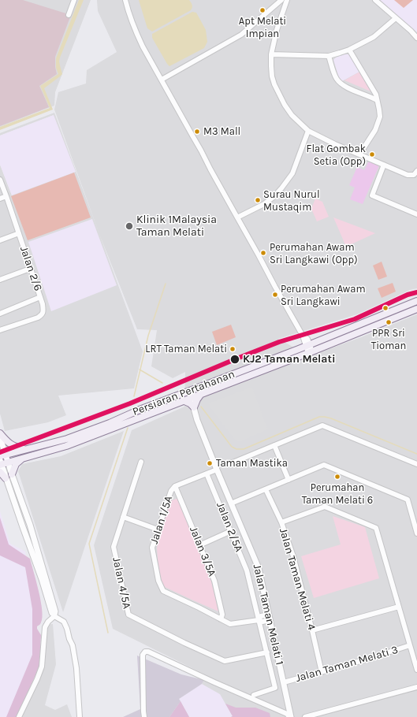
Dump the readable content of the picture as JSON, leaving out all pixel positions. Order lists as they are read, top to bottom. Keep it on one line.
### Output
{"streets":{"main road":["Persiaran Pertahanan"],"street":["Jalan 2/6","Jalan 1/5A","Jalan 2/5A","Jalan 3/5A","Jalan Taman Melati 4","Jalan 4/5A","Jalan Taman Melati 1","Jalan Taman Melati 3"]},"crossings":[["Persiaran Pertahanan","Jalan Taman Melati 1"],["Jalan 1/5A","Jalan 2/5A"],["Jalan 1/5A","Jalan 3/5A"],["Jalan 1/5A","Jalan Taman Melati 1"],["Jalan 2/5A","Jalan 4/5A"],["Jalan Taman Melati 4","Jalan Taman Melati 3"],["Jalan Taman Melati 1","Jalan Taman Melati 3"]],"places":["Apt Melati Impian","M3 Mall","Flat Gombak Setia (Opp)","Surau Nurul Mustaqim","Klinik 1Malaysia Taman Melati","Perumahan Awam Sri Langkawi (Opp)","Perumahan Awam Sri Langkawi","PPR Sri Tioman","LRT Taman Melati","KJ2 Taman Melati","Taman Mastika","Perumahan Taman Melati 6"]}
